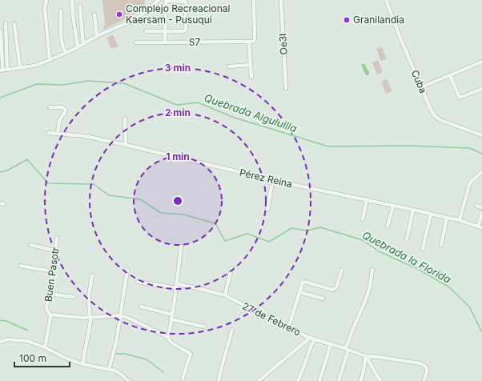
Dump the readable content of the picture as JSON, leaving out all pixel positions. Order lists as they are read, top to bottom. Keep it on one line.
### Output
{"streets":{"street":["S7","Oe3I","Cuba","Pérez Reina","Buen Pasotr","27 de Febrero"]},"water":["Quebrada Alguluilla","Quebrada la Florida"],"places":["Complejo Recreacional Kaersam - Pusuquí","Granilandia"],"scale_bar":"100 m","rings":["3 min","2 min","1 min"]}
